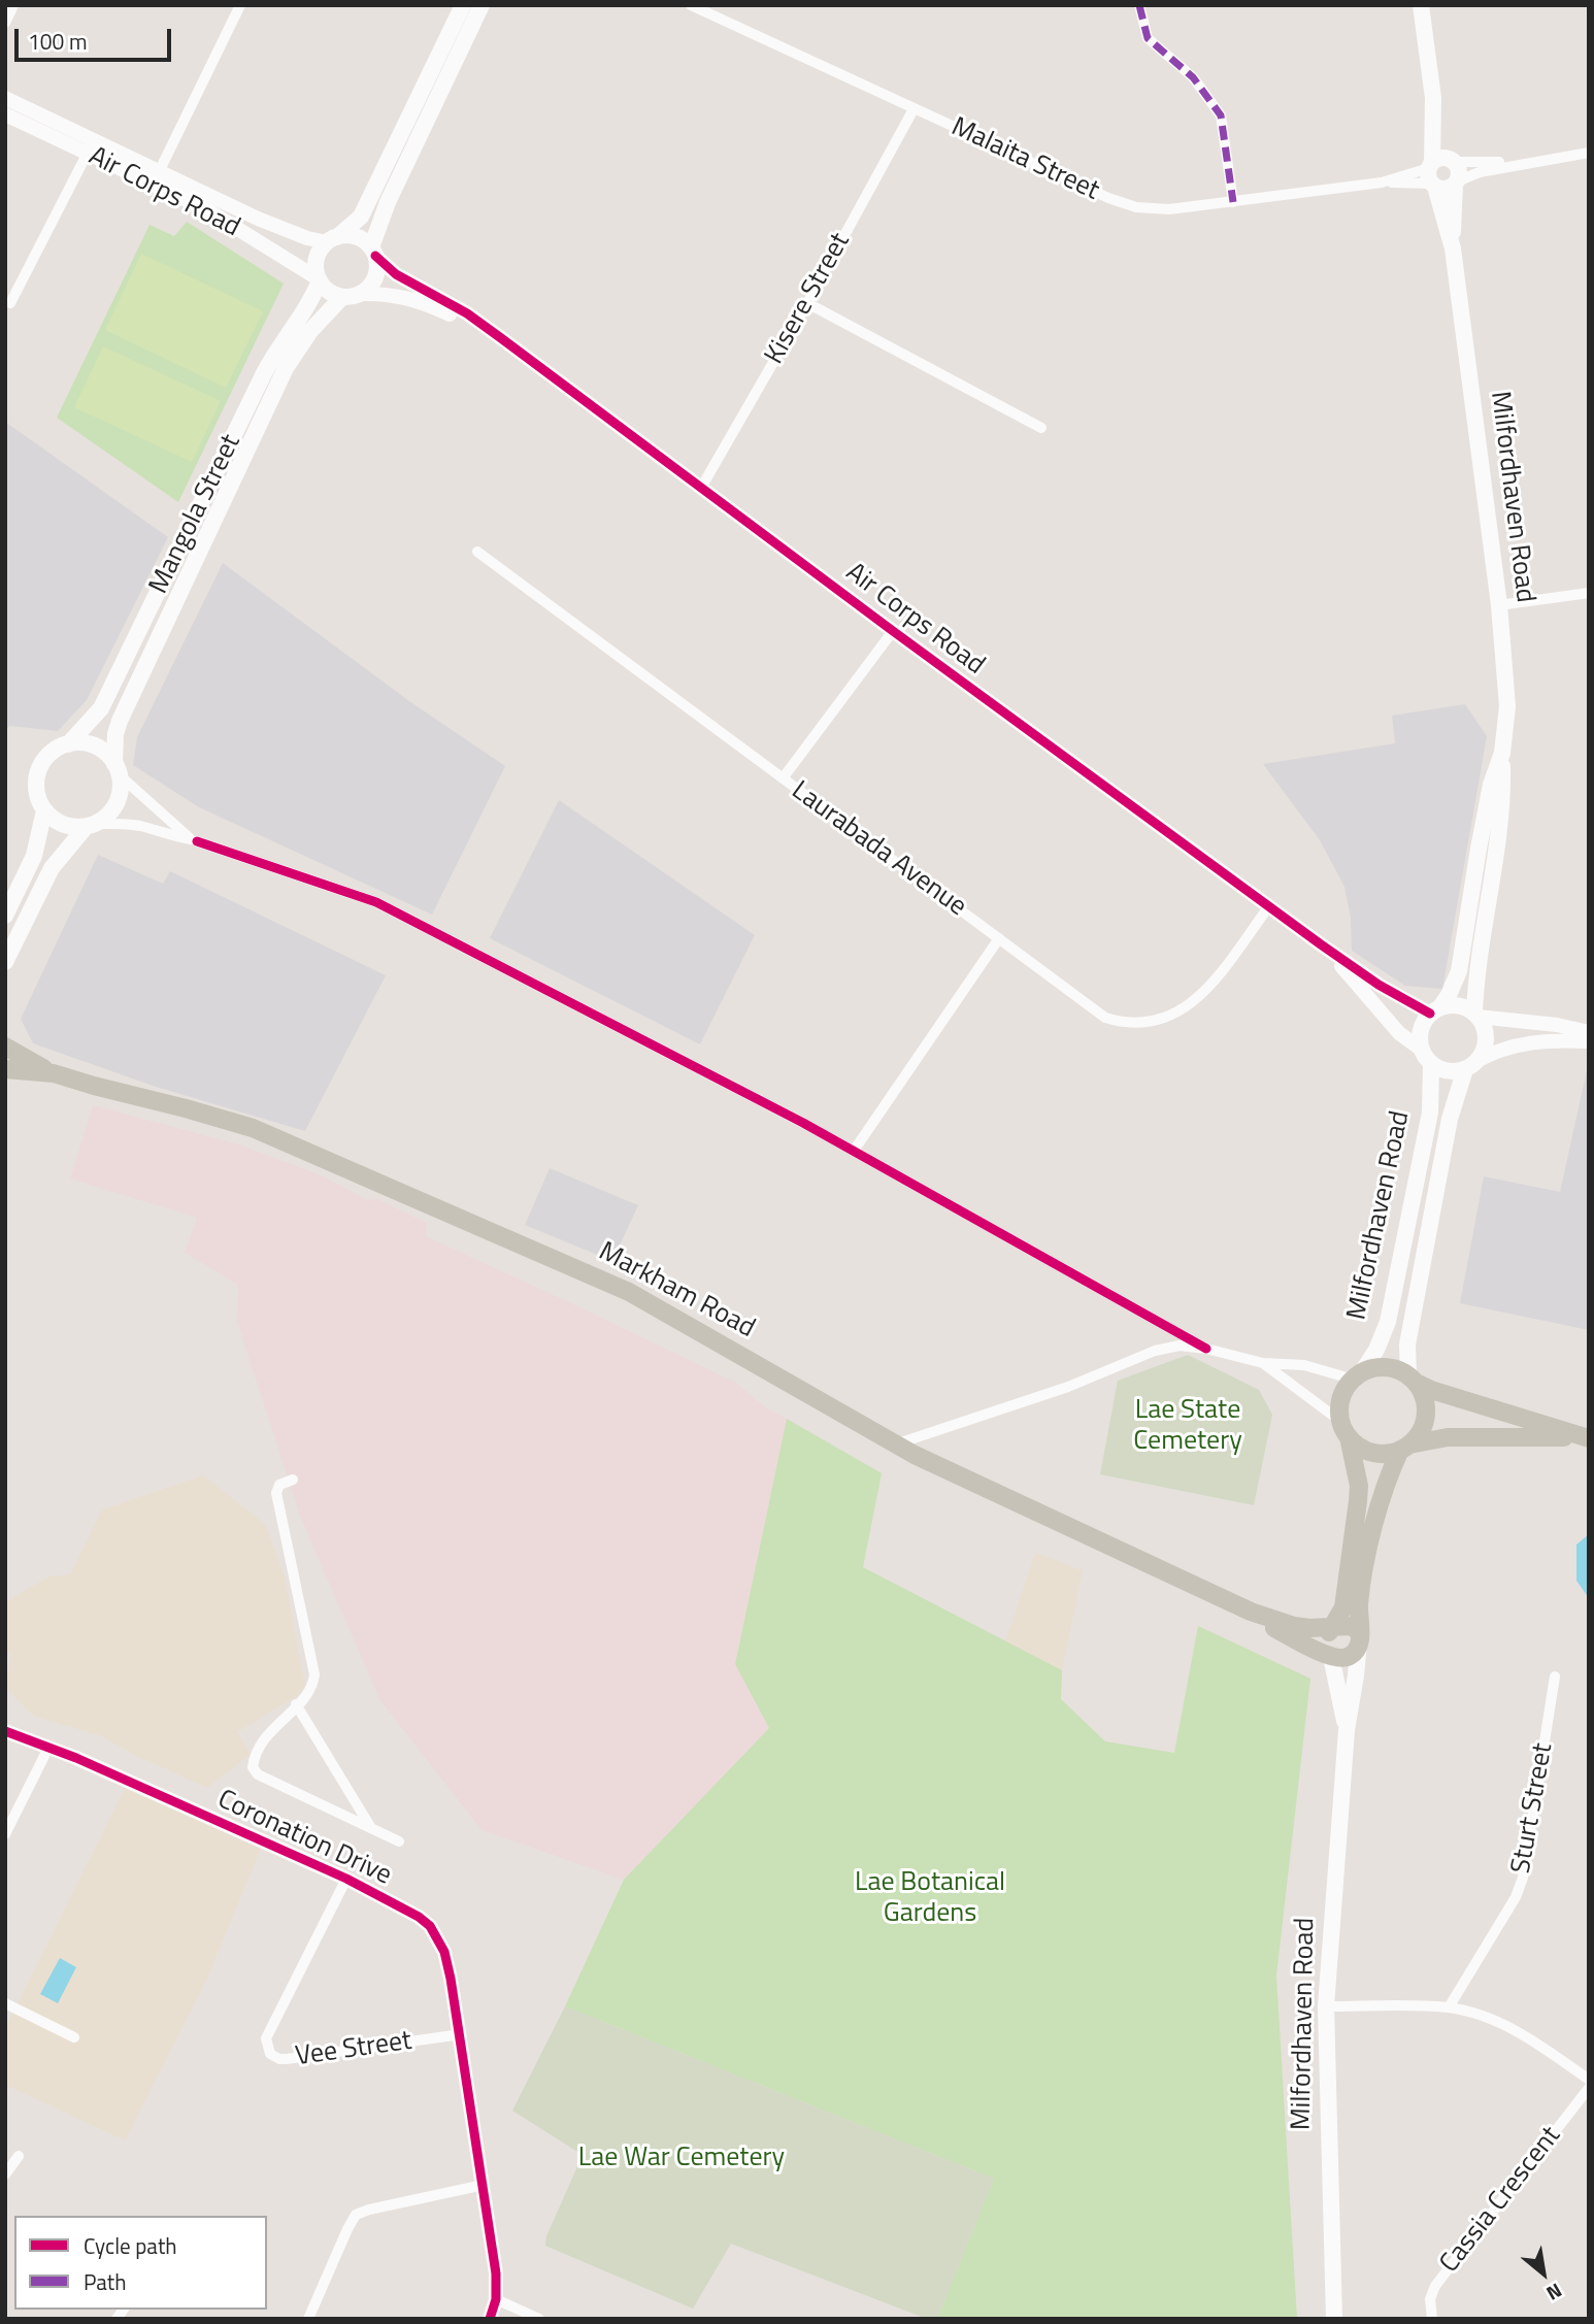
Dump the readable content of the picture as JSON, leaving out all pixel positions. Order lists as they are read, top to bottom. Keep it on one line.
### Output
{"streets":{"main road":["Milfordhaven Road","Mangola Street","Markham Road"],"street":["Malaita Street","Air Corps Road","Kisere Street","Laurabada Avenue","Sturt Street","Coronation Drive","Vee Street","Cassia Crescent"]},"crossings":[["Malaita Street","Kisere Street"],["Malaita Street","Milfordhaven Road"],["Air Corps Road","Kisere Street"],["Air Corps Road","Milfordhaven Road"],["Air Corps Road","Mangola Street"],["Air Corps Road","Laurabada Avenue"],["Milfordhaven Road","Markham Road"],["Coronation Drive","Vee Street"]],"parks":["Lae State Cemetery","Lae Botanical Gardens","Lae War Cemetery"],"legend":["Cycle path","Path"],"scale_bar":"100 m","north":"bottom right"}
